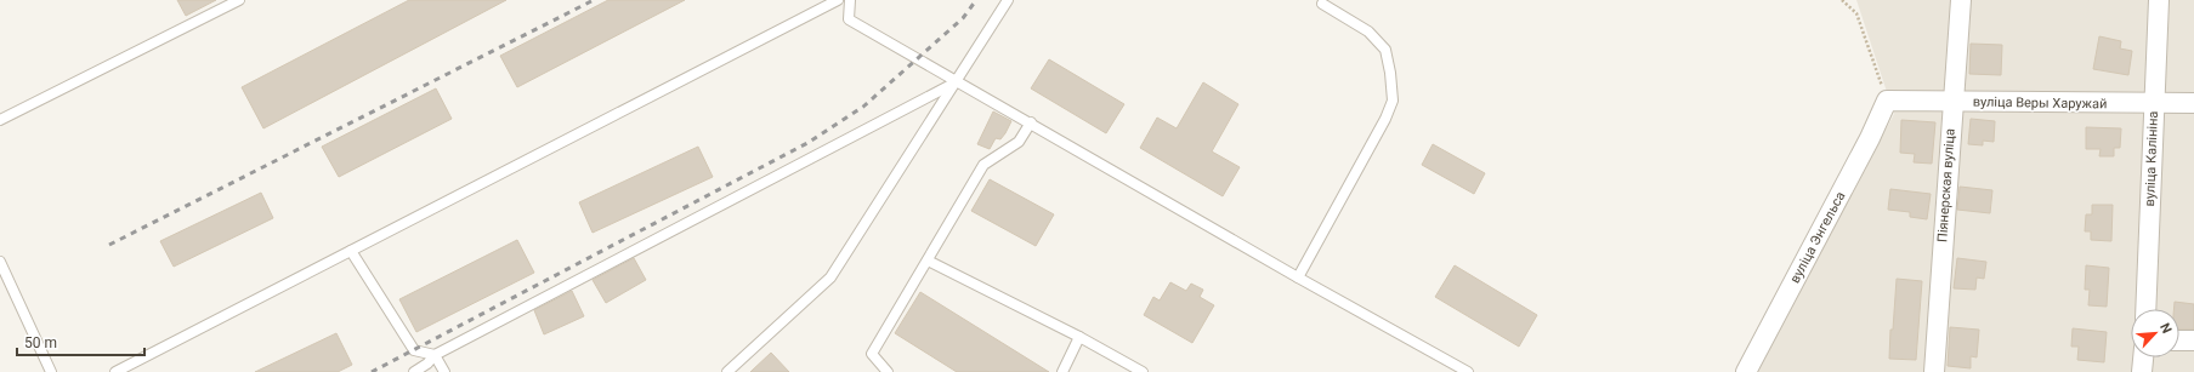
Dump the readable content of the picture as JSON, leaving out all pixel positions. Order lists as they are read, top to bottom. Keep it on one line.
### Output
{"streets":{"street":["вуліца Веры Харужай","вуліца Калініна","Піянерская вуліца","вуліца Энгельса"]},"crossings":[["вуліца Веры Харужай","вуліца Калініна"],["вуліца Веры Харужай","Піянерская вуліца"],["вуліца Веры Харужай","вуліца Энгельса"]],"scale_bar":"50 m","north":"top right"}
